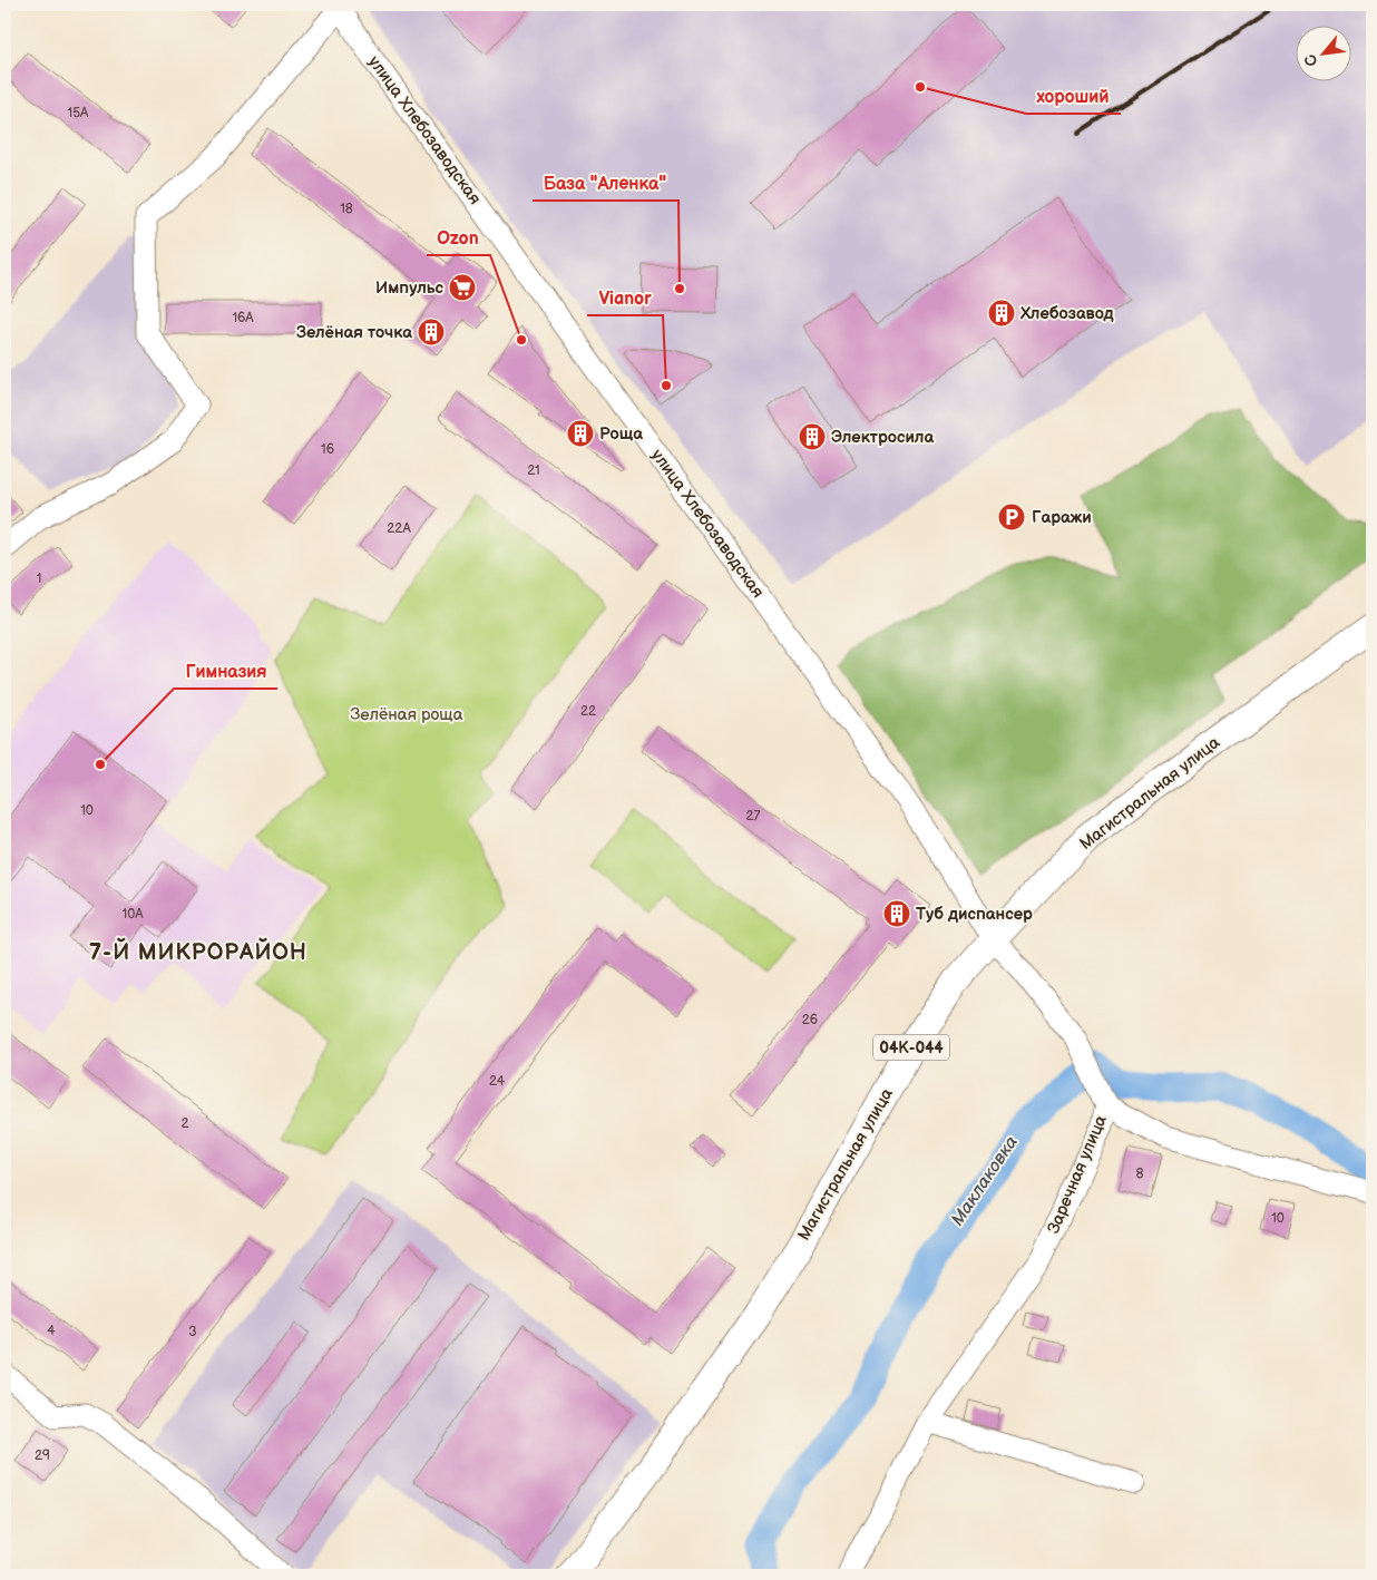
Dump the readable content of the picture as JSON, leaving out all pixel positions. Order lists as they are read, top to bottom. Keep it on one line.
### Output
{"streets":{"main road":["Магистральная улица","04К-044"],"street":["улица Хлебозаводская","Заречная улица"]},"crossings":[["улица Хлебозаводская","Магистральная улица"],["улица Хлебозаводская","Заречная улица"]],"districts":["7-Й МИКРОРАЙОН"],"water":["Маклаковка"],"parks":["Зелёная роща"],"places":{"other":["хороший","База \"Аленка\"","Ozon","Vianor","Гимназия"],"supermarket":["Импульс"],"building":["Хлебозавод","Зелёная точка","Роща","Электросила","Туб диспансер"],"parking":["Гаражи"]},"house_numbers":["15А","18","16А","16","21","22А","1","22","10","27","10А","26","24","2","8","10","4","3","29"],"north":"bottom left"}
